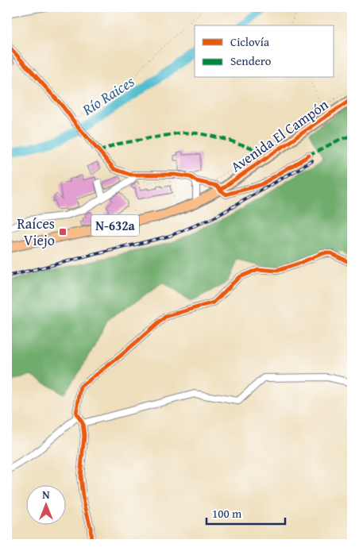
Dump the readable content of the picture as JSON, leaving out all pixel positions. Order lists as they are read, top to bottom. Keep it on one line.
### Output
{"streets":{"main road":["Avenida El Campón","N-632a"]},"water":["Río Raices"],"places":{"transit":["Raíces Viejo"]},"legend":["Ciclovía","Sendero"],"scale_bar":"100 m","north":"top"}
